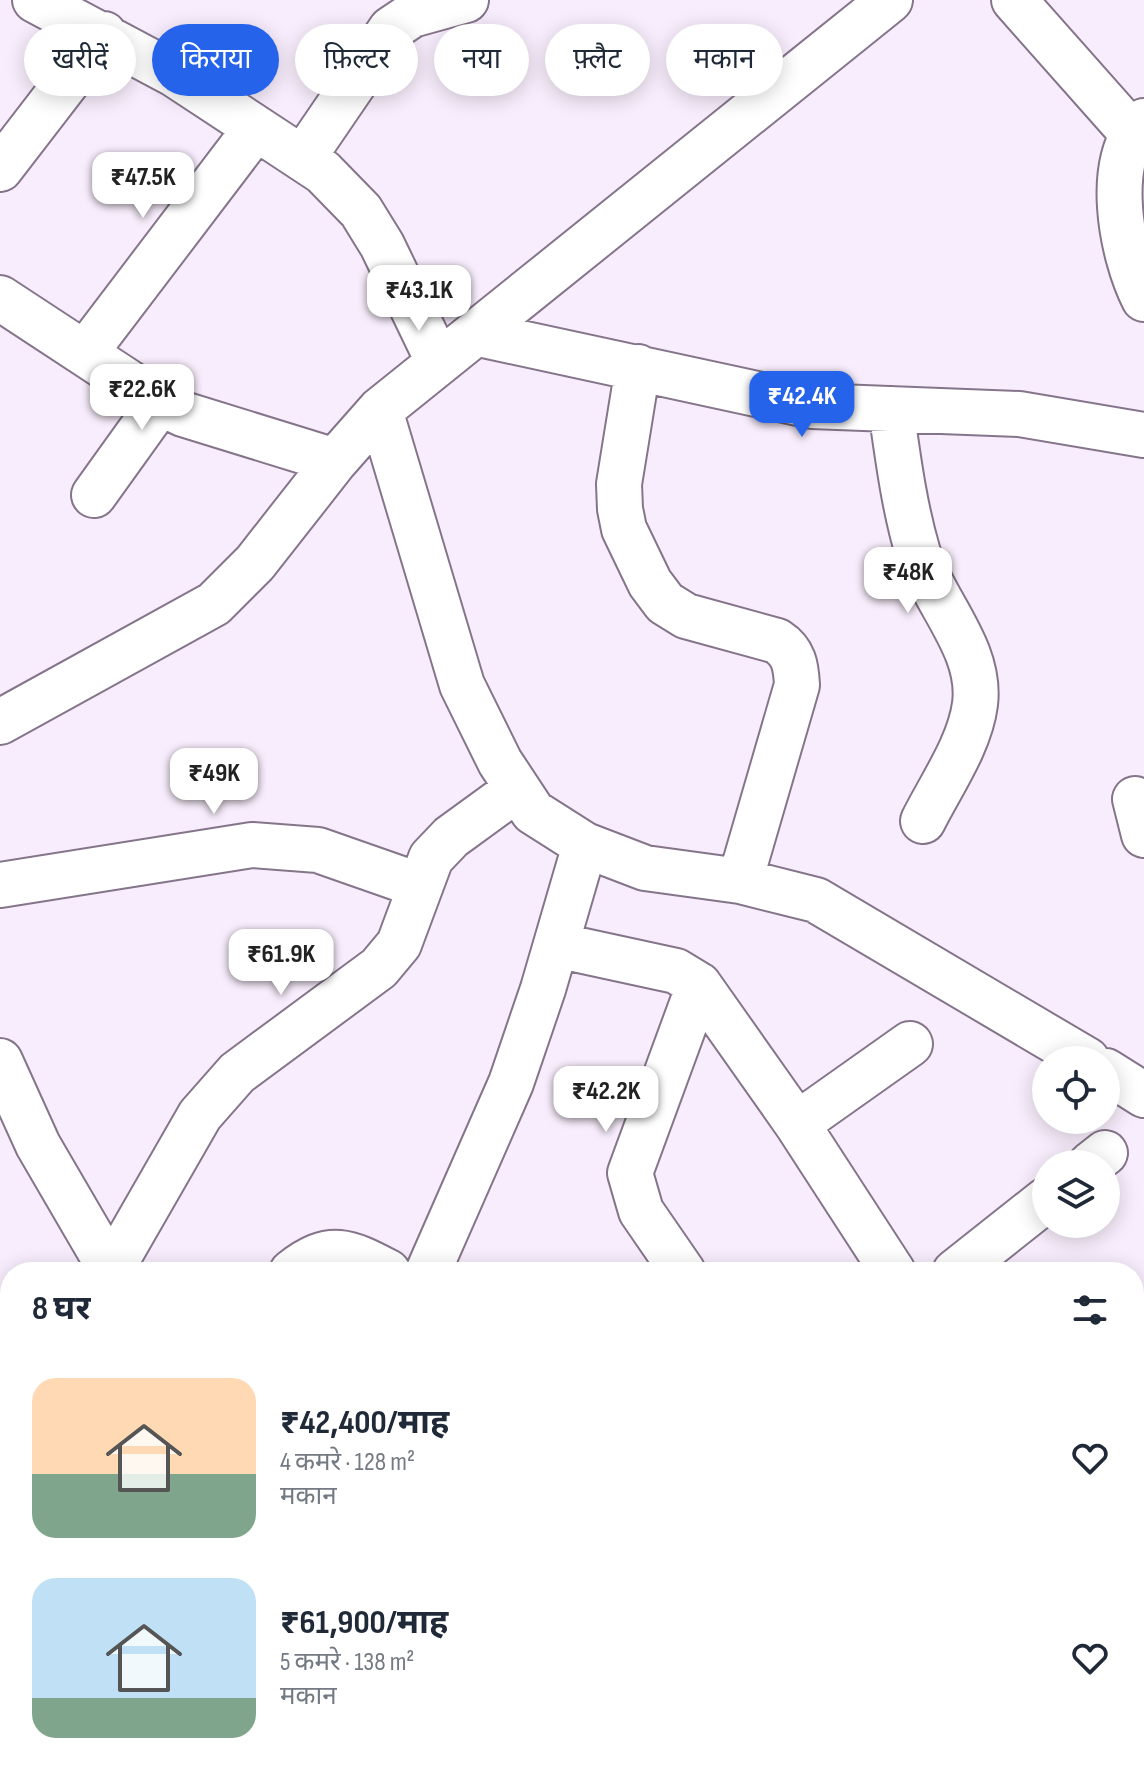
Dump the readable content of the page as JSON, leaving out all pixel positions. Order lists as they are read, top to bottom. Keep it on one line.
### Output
{"page":{"chip":["खरीदें","किराया","फ़िल्टर","नया","फ़्लैट","मकान"],"price":["₹47.5K","₹43.1K","₹22.6K","₹42.4K","₹48K","₹49K","₹61.9K","₹42.2K"],"heading":"8 घर","list":[{"name":"₹42,400/माह","note":"4 कमरे · 128 m² · मकान"},{"name":"₹61,900/माह","note":"5 कमरे · 138 m² · मकान"}]}}
